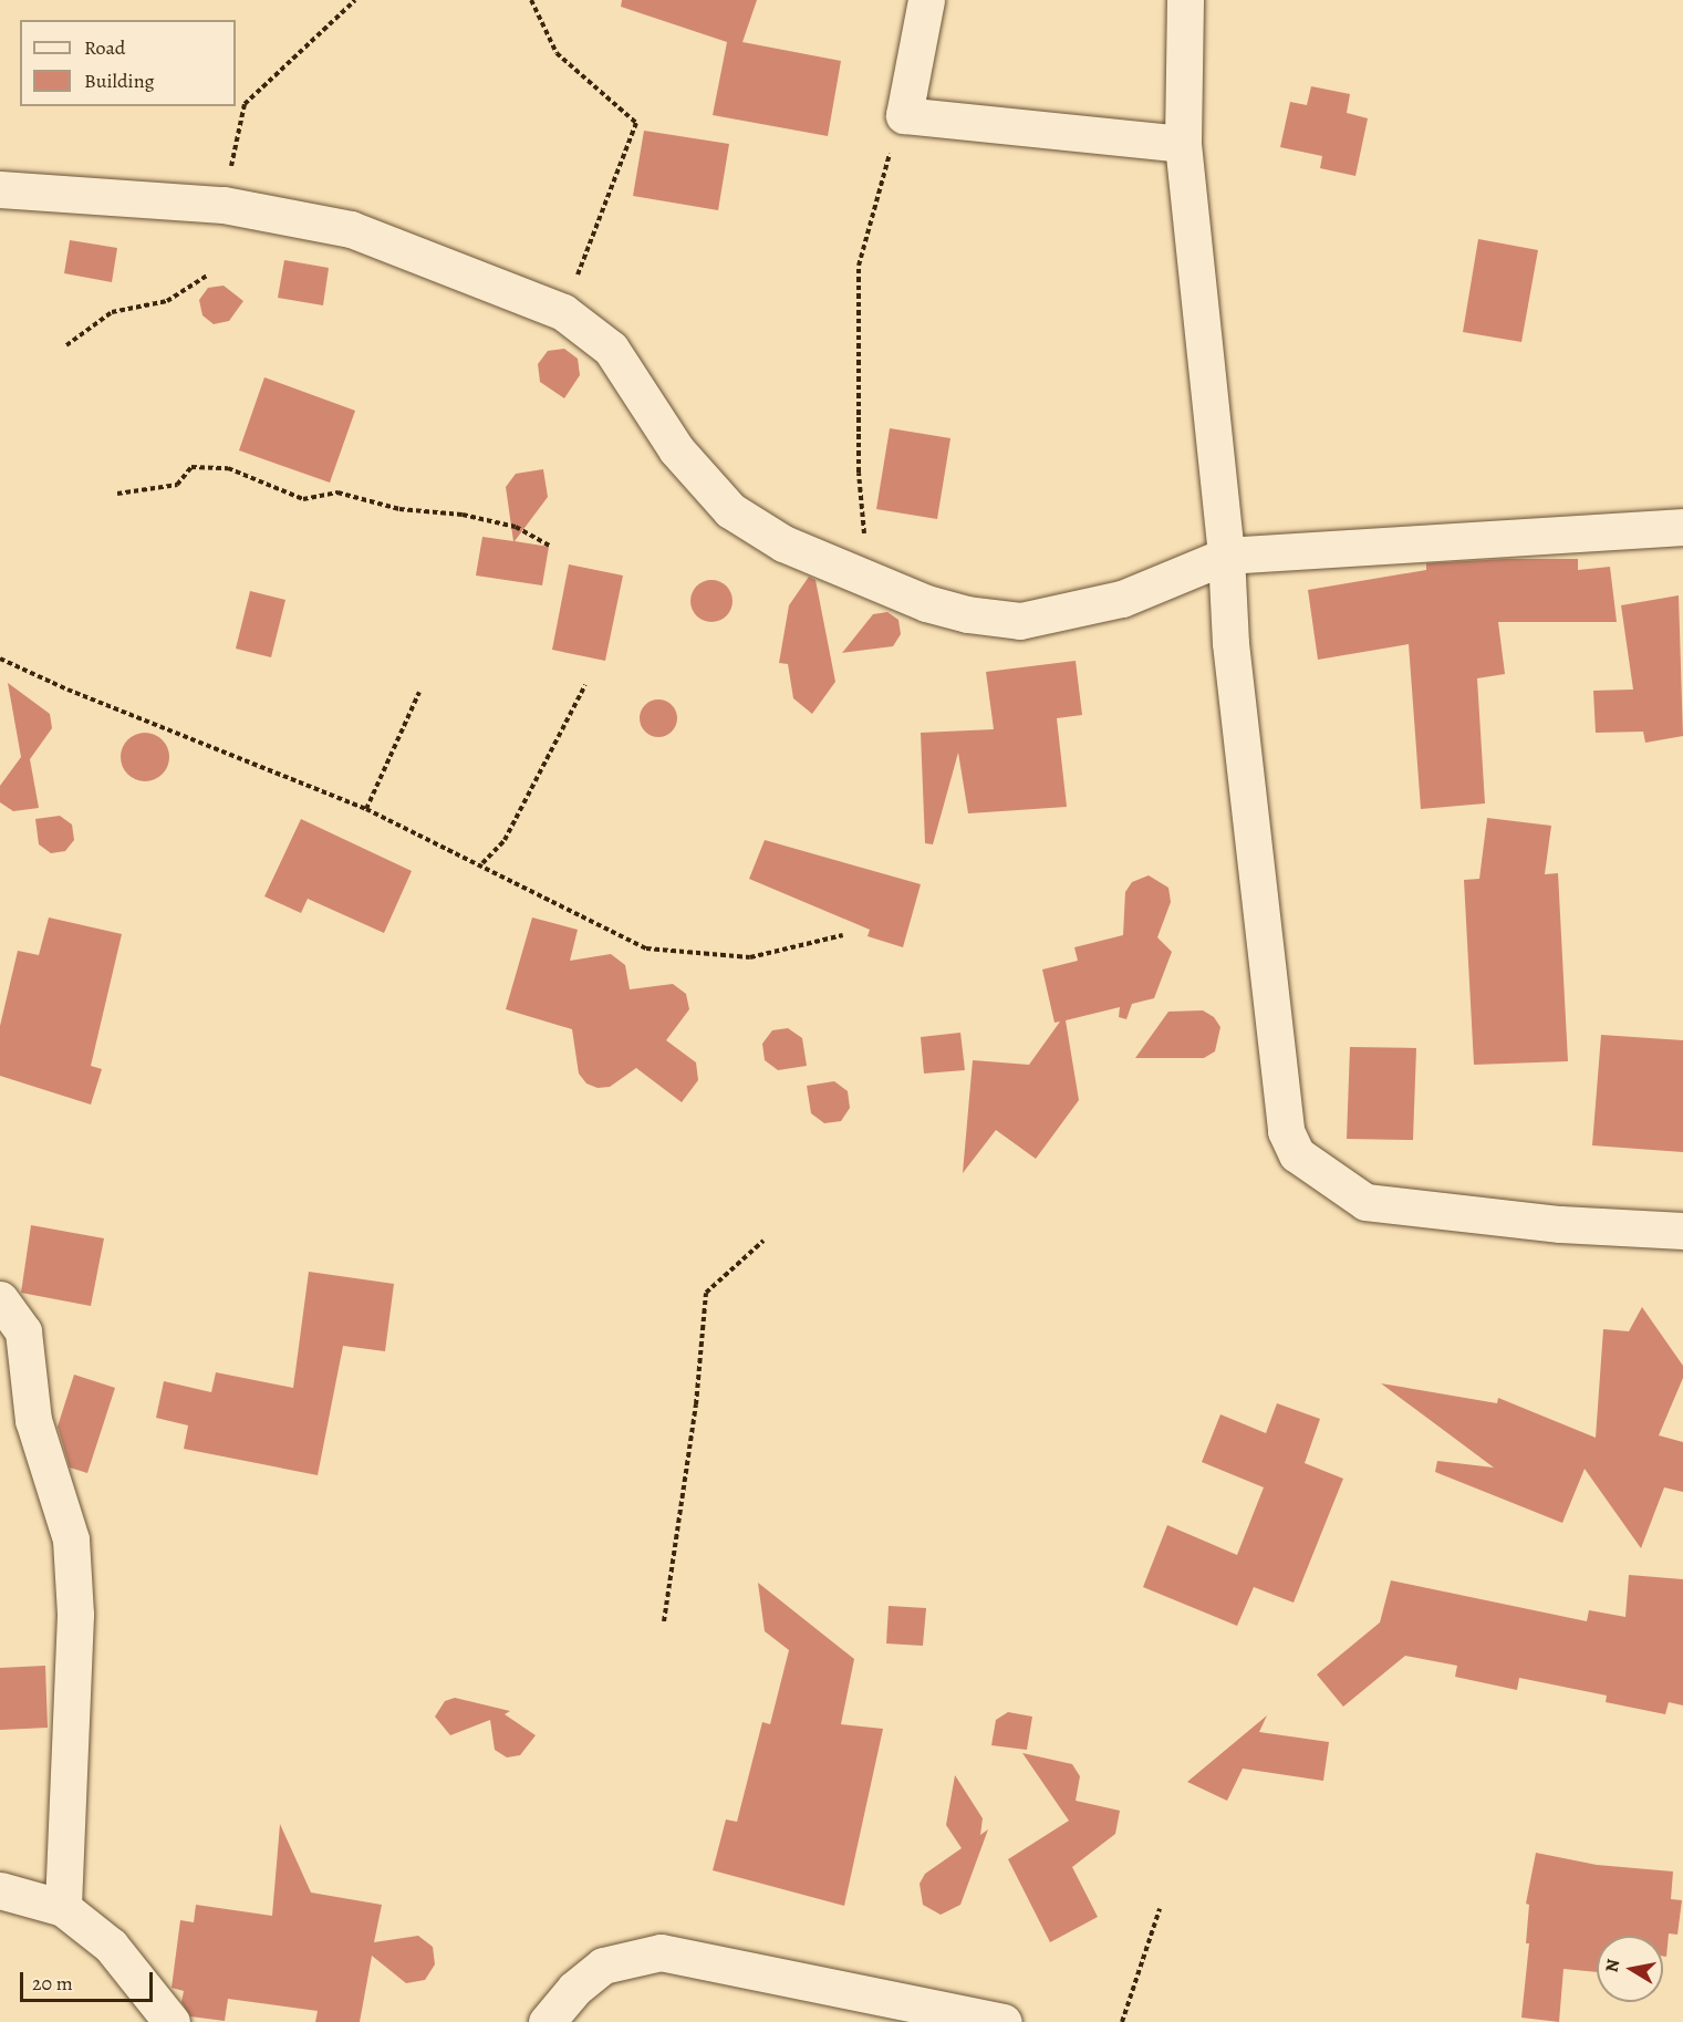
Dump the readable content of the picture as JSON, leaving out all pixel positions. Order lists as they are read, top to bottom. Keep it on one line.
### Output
{"legend":["Road","Building"],"scale_bar":"20 m","north":"left"}
